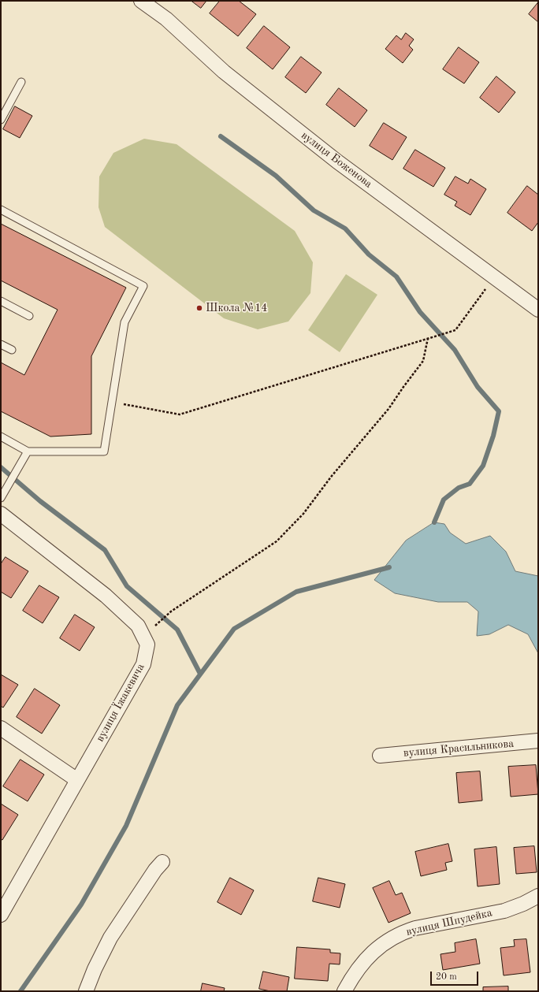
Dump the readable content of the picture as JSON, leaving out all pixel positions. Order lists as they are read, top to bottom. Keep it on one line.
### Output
{"streets":{"street":["вулиця Боженова","вулиця Їжакевича","вулиця Красильникова","вулиця Шпудейка"]},"places":["Школа №14"],"scale_bar":"20 m"}
